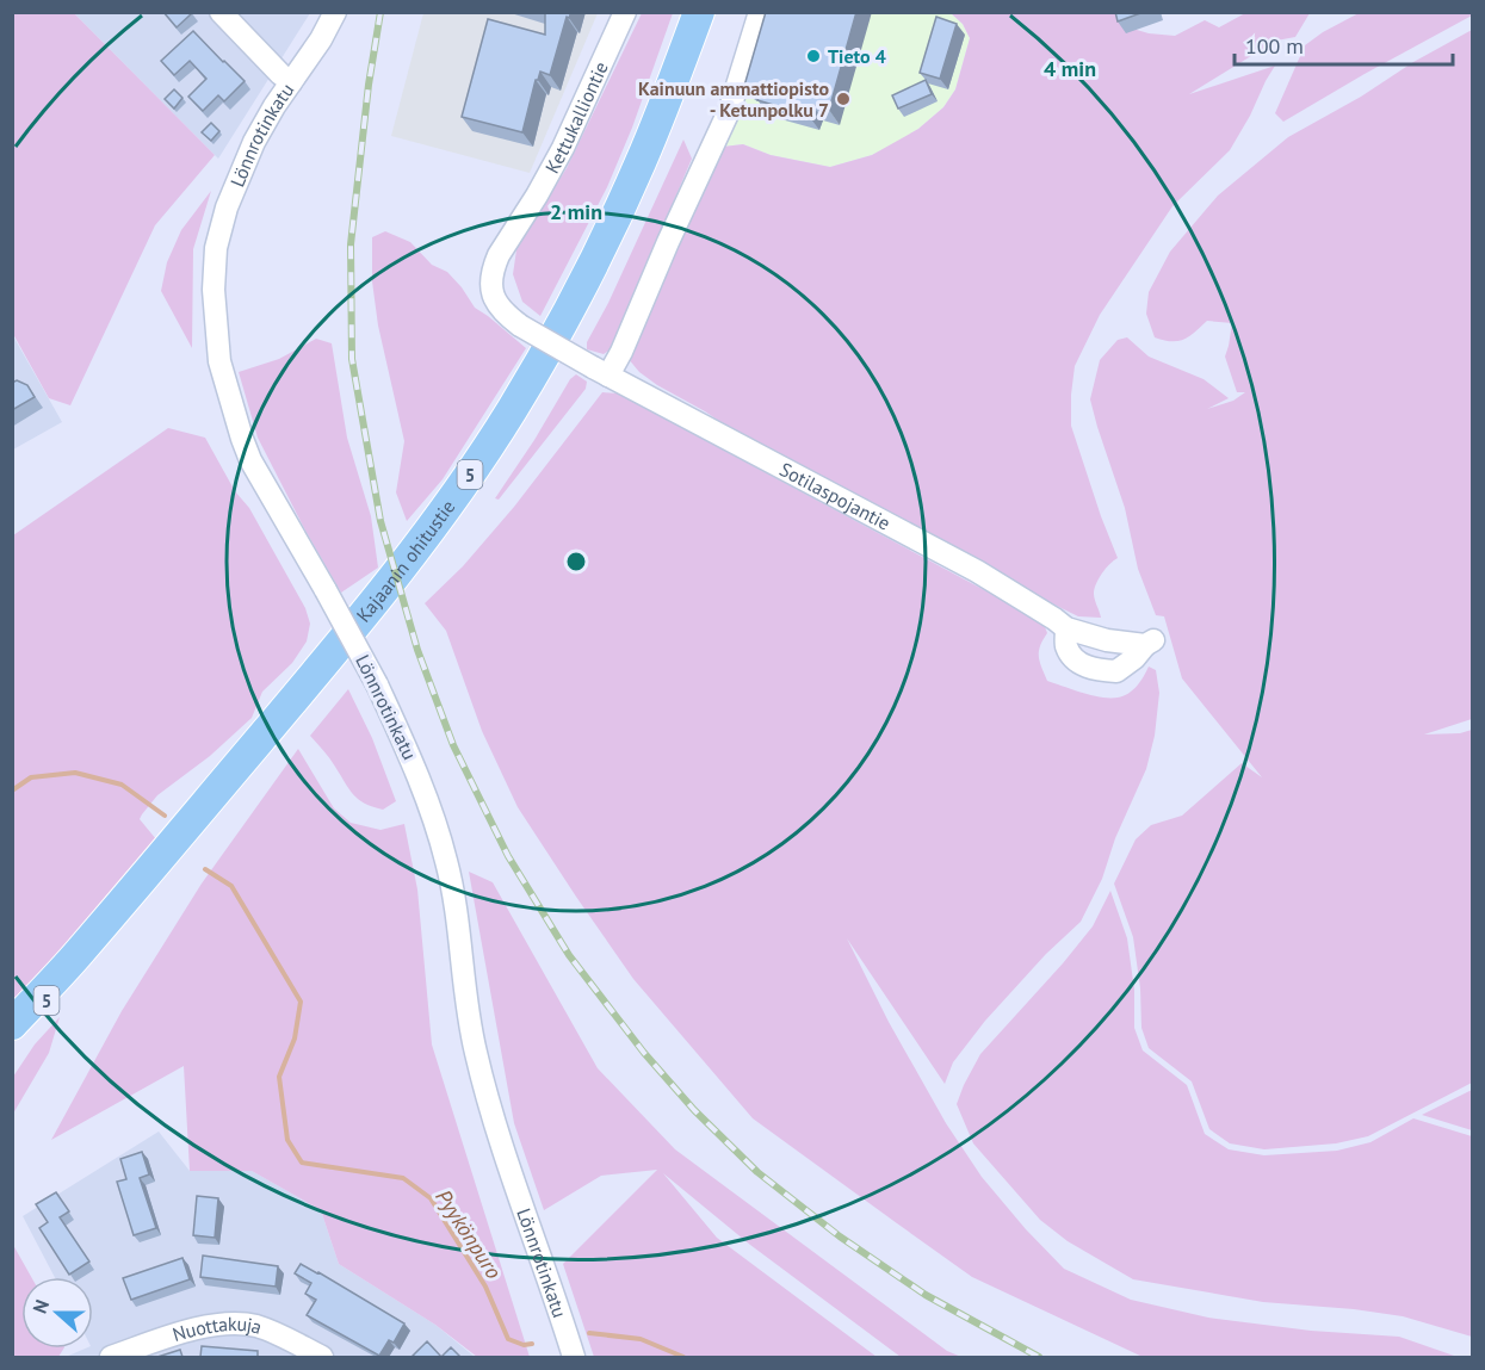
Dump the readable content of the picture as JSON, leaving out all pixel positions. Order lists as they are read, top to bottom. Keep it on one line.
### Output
{"streets":{"highway":["5","Kajaanin ohitustie"],"street":["Kettukalliontie","Lönnrotinkatu","Sotilaspojantie","Nuottakuja"]},"crossings":[["Kettukalliontie","Sotilaspojantie"],["5","Kajaanin ohitustie"]],"water":["Pyykönpuro"],"places":["Tieto 4","Kainuun ammattiopisto - Ketunpolku 7"],"scale_bar":"100 m","north":"left","rings":["4 min","2 min"]}
